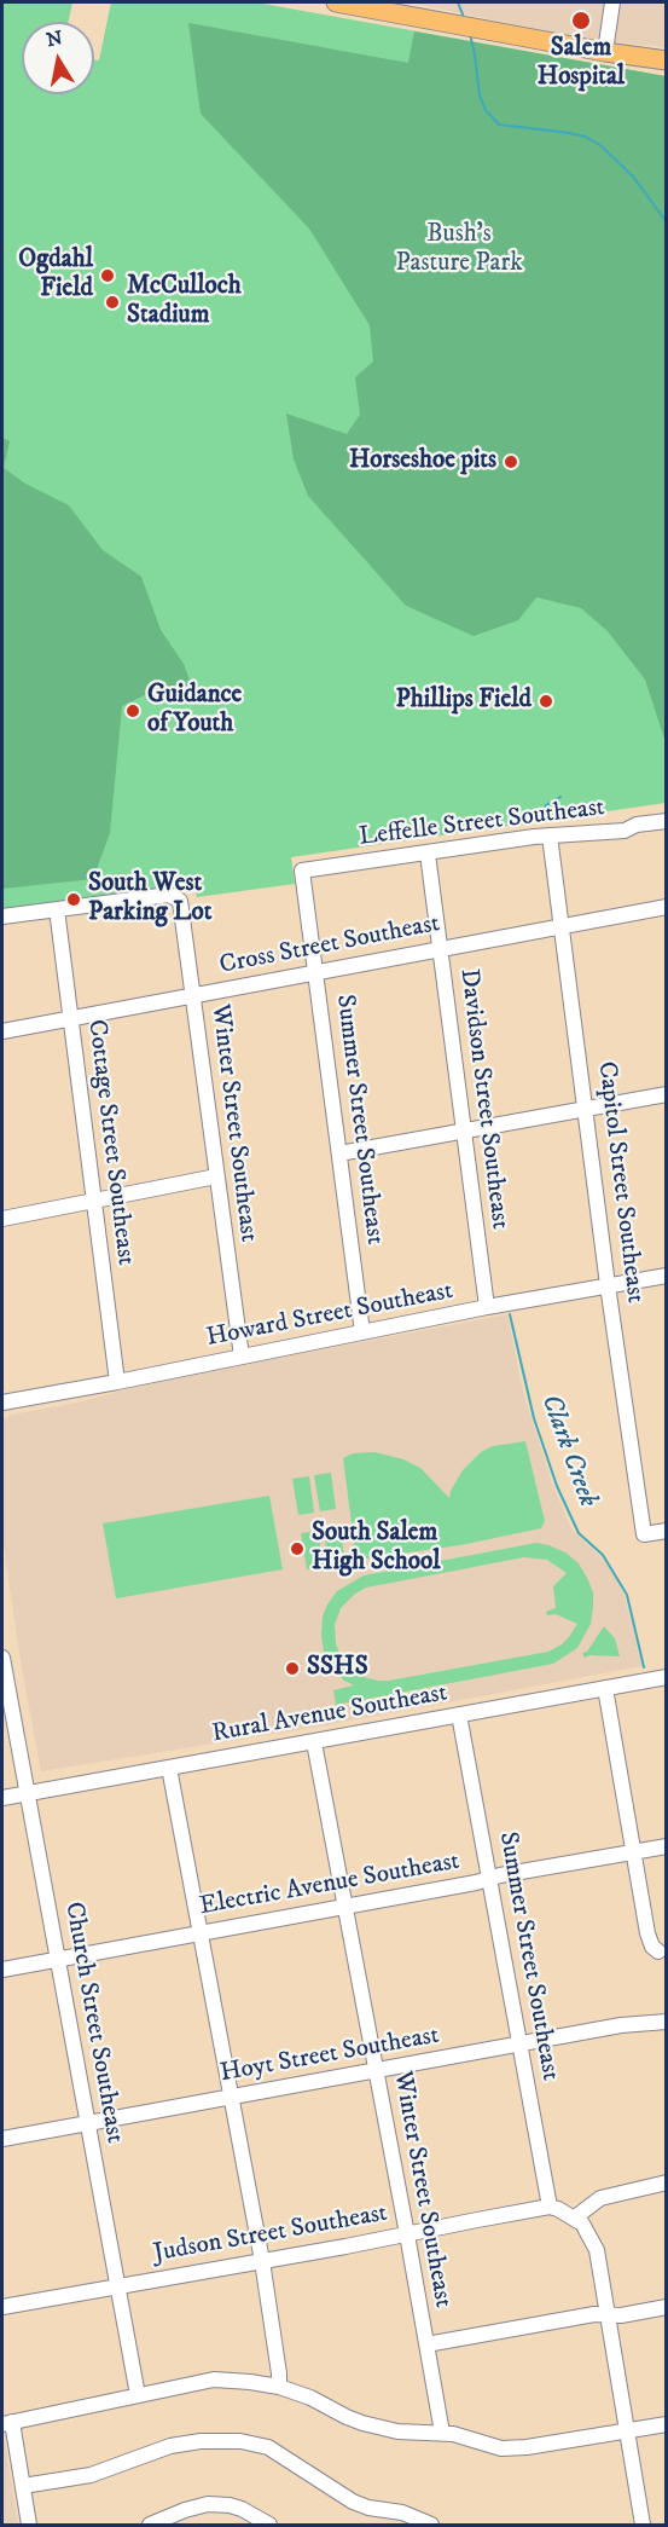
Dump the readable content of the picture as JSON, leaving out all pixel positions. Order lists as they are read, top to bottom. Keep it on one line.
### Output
{"streets":{"street":["Leffelle Street Southeast","Cross Street Southeast","Davidson Street Southeast","Summer Street Southeast","Winter Street Southeast","Cottage Street Southeast","Capitol Street Southeast","Howard Street Southeast","Rural Avenue Southeast","Electric Avenue Southeast","Church Street Southeast","Hoyt Street Southeast","Judson Street Southeast"]},"crossings":[["Leffelle Street Southeast","Davidson Street Southeast"],["Leffelle Street Southeast","Summer Street Southeast"],["Leffelle Street Southeast","Capitol Street Southeast"],["Cross Street Southeast","Davidson Street Southeast"],["Cross Street Southeast","Summer Street Southeast"],["Cross Street Southeast","Winter Street Southeast"],["Cross Street Southeast","Cottage Street Southeast"],["Cross Street Southeast","Capitol Street Southeast"],["Davidson Street Southeast","Howard Street Southeast"],["Summer Street Southeast","Howard Street Southeast"],["Summer Street Southeast","Rural Avenue Southeast"],["Summer Street Southeast","Electric Avenue Southeast"],["Summer Street Southeast","Hoyt Street Southeast"],["Summer Street Southeast","Judson Street Southeast"],["Winter Street Southeast","Cottage Street Southeast"],["Winter Street Southeast","Howard Street Southeast"],["Winter Street Southeast","Rural Avenue Southeast"],["Winter Street Southeast","Electric Avenue Southeast"],["Winter Street Southeast","Hoyt Street Southeast"],["Winter Street Southeast","Judson Street Southeast"],["Cottage Street Southeast","Howard Street Southeast"],["Capitol Street Southeast","Howard Street Southeast"],["Rural Avenue Southeast","Church Street Southeast"],["Electric Avenue Southeast","Church Street Southeast"],["Church Street Southeast","Hoyt Street Southeast"],["Church Street Southeast","Judson Street Southeast"]],"water":["Clark Creek"],"parks":["Bush's Pasture Park"],"places":["Salem Hospital","Ogdahl Field","McCulloch Stadium","Horseshoe pits","Phillips Field","Guidance of Youth","South West Parking Lot","South Salem High School","SSHS"],"north":"top"}
